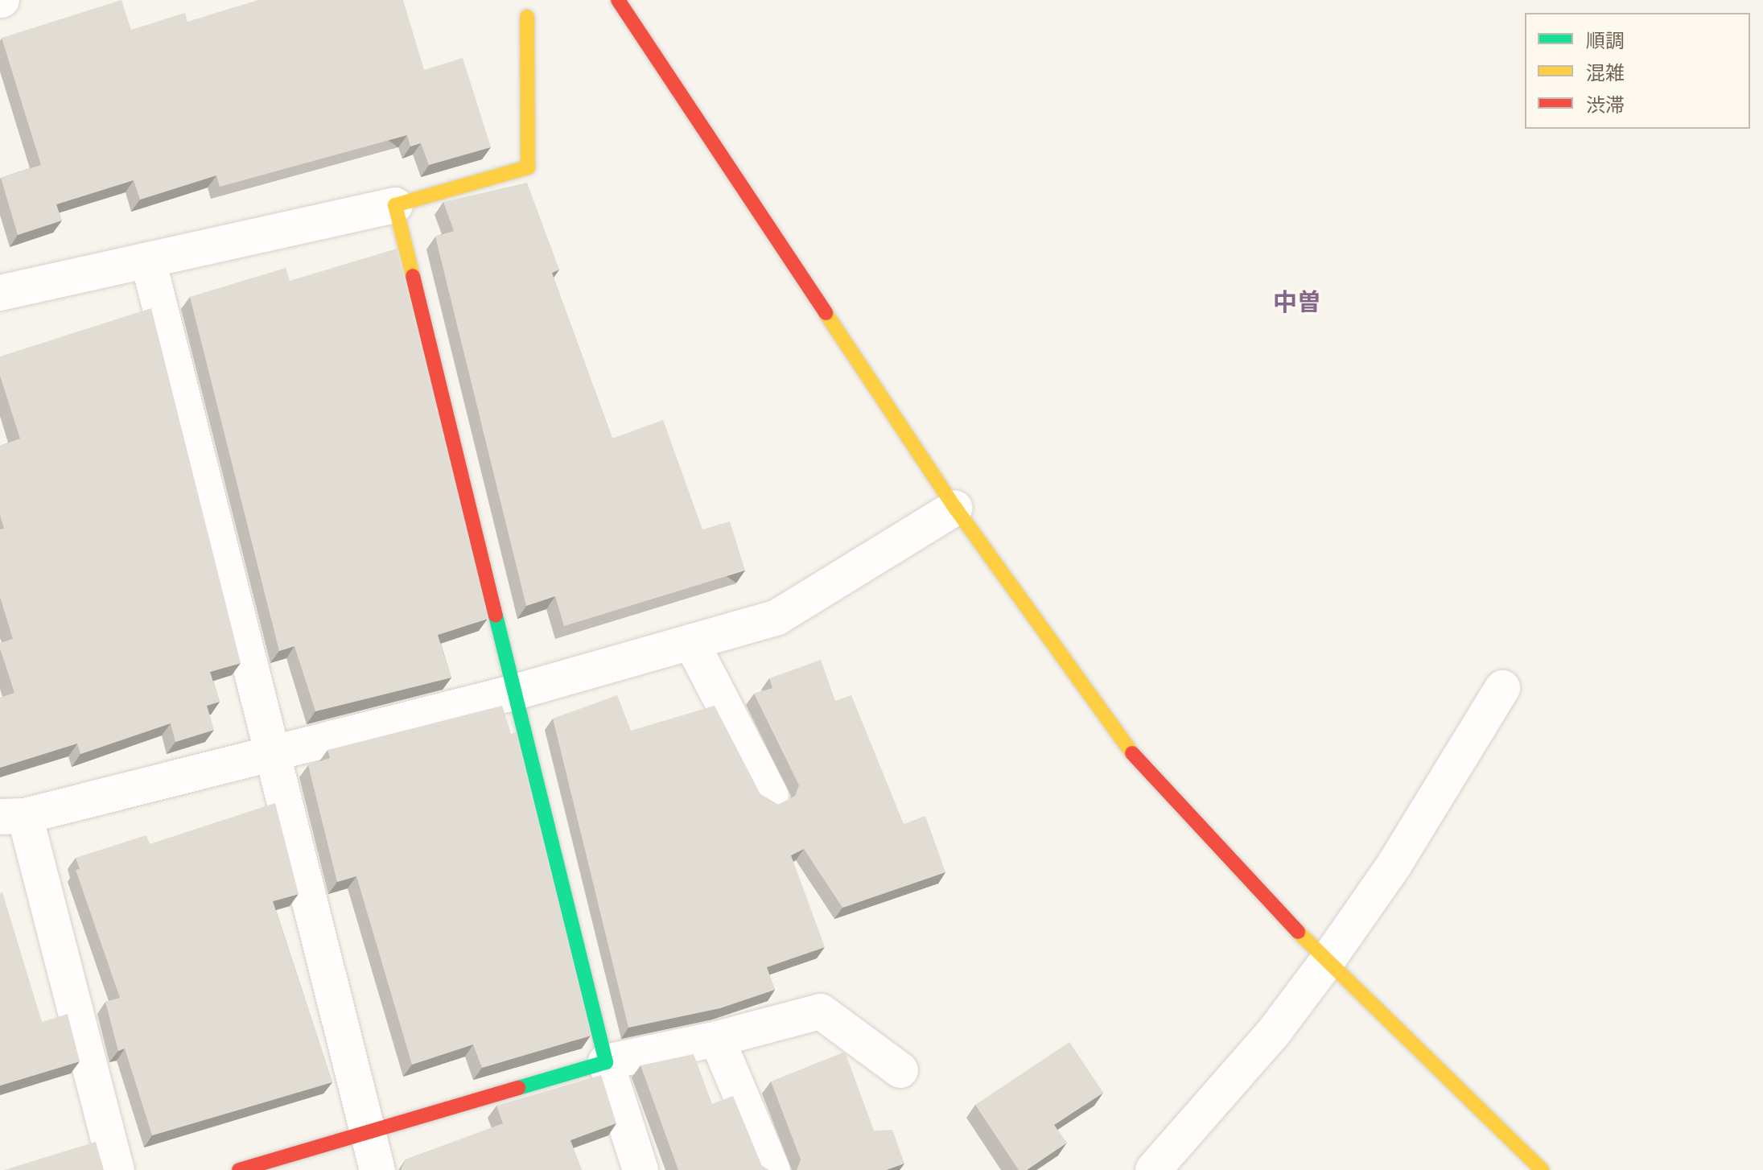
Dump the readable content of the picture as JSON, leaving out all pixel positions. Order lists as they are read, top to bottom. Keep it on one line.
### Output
{"districts":["中曽"],"legend":["順調","混雑","渋滞"]}
